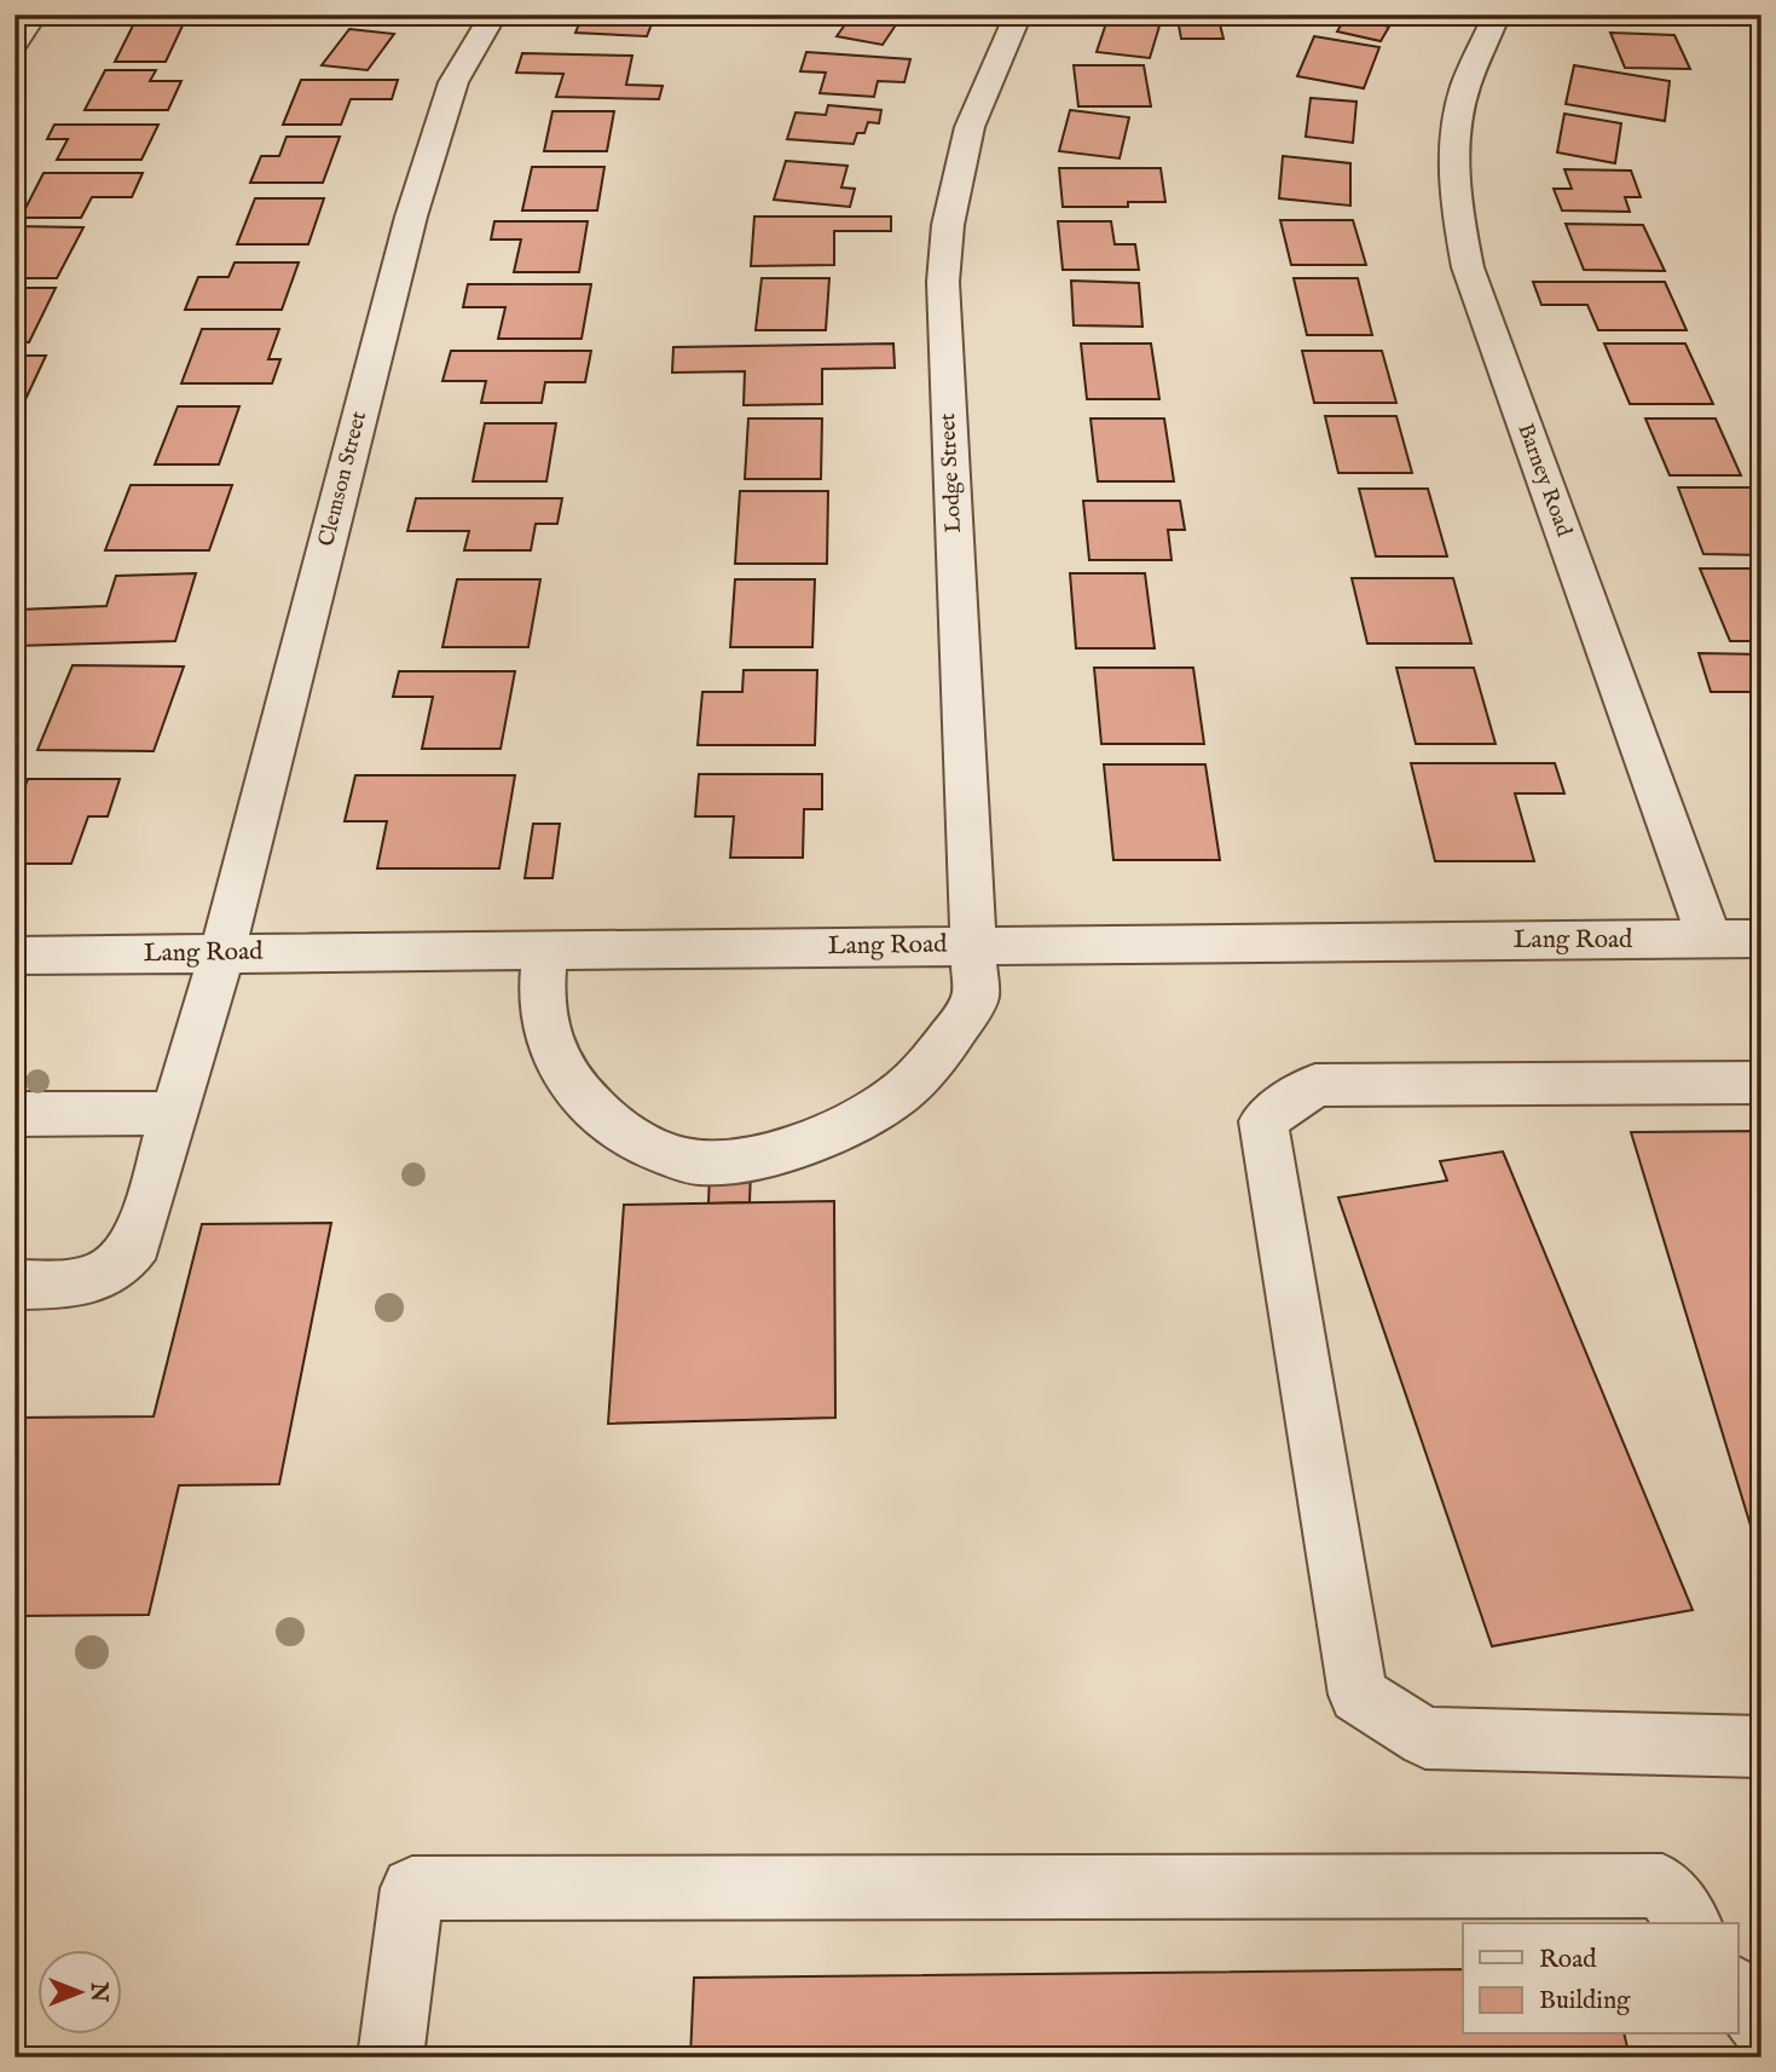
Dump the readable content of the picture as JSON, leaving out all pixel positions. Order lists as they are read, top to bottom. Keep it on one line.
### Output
{"streets":{"street":["Lodge Street","Clemson Street","Barney Road","Lang Road"]},"crossings":[["Lodge Street","Lang Road"],["Clemson Street","Lang Road"],["Barney Road","Lang Road"]],"legend":["Road","Building"],"north":"right"}
